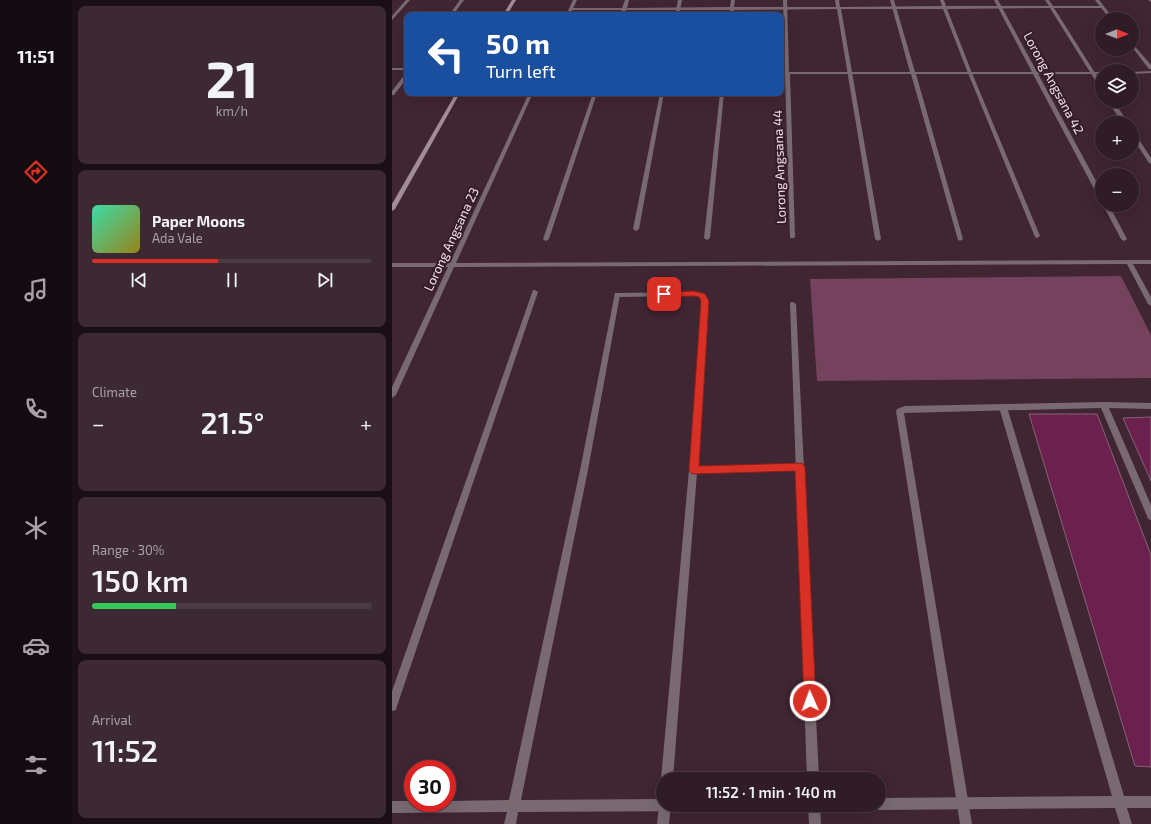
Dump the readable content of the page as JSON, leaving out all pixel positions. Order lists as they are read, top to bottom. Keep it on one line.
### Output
{"streets":{"street":["Lorong Angsana 42","Lorong Angsana 44","Lorong Angsana 23"]},"north":"right","page":{"tabs":"11:51","tile":[["21","km/h"],"Climate",["Range · 30%","150 km"],["Arrival","11:52"]],"map_buttons":["+","−"],"turn":["50 m","Turn left"],"song":["Paper Moons","Ada Vale"],"heat":["−","21.5°","+"],"limit":"30","trip":"11:52 · 1 min · 140 m"}}
